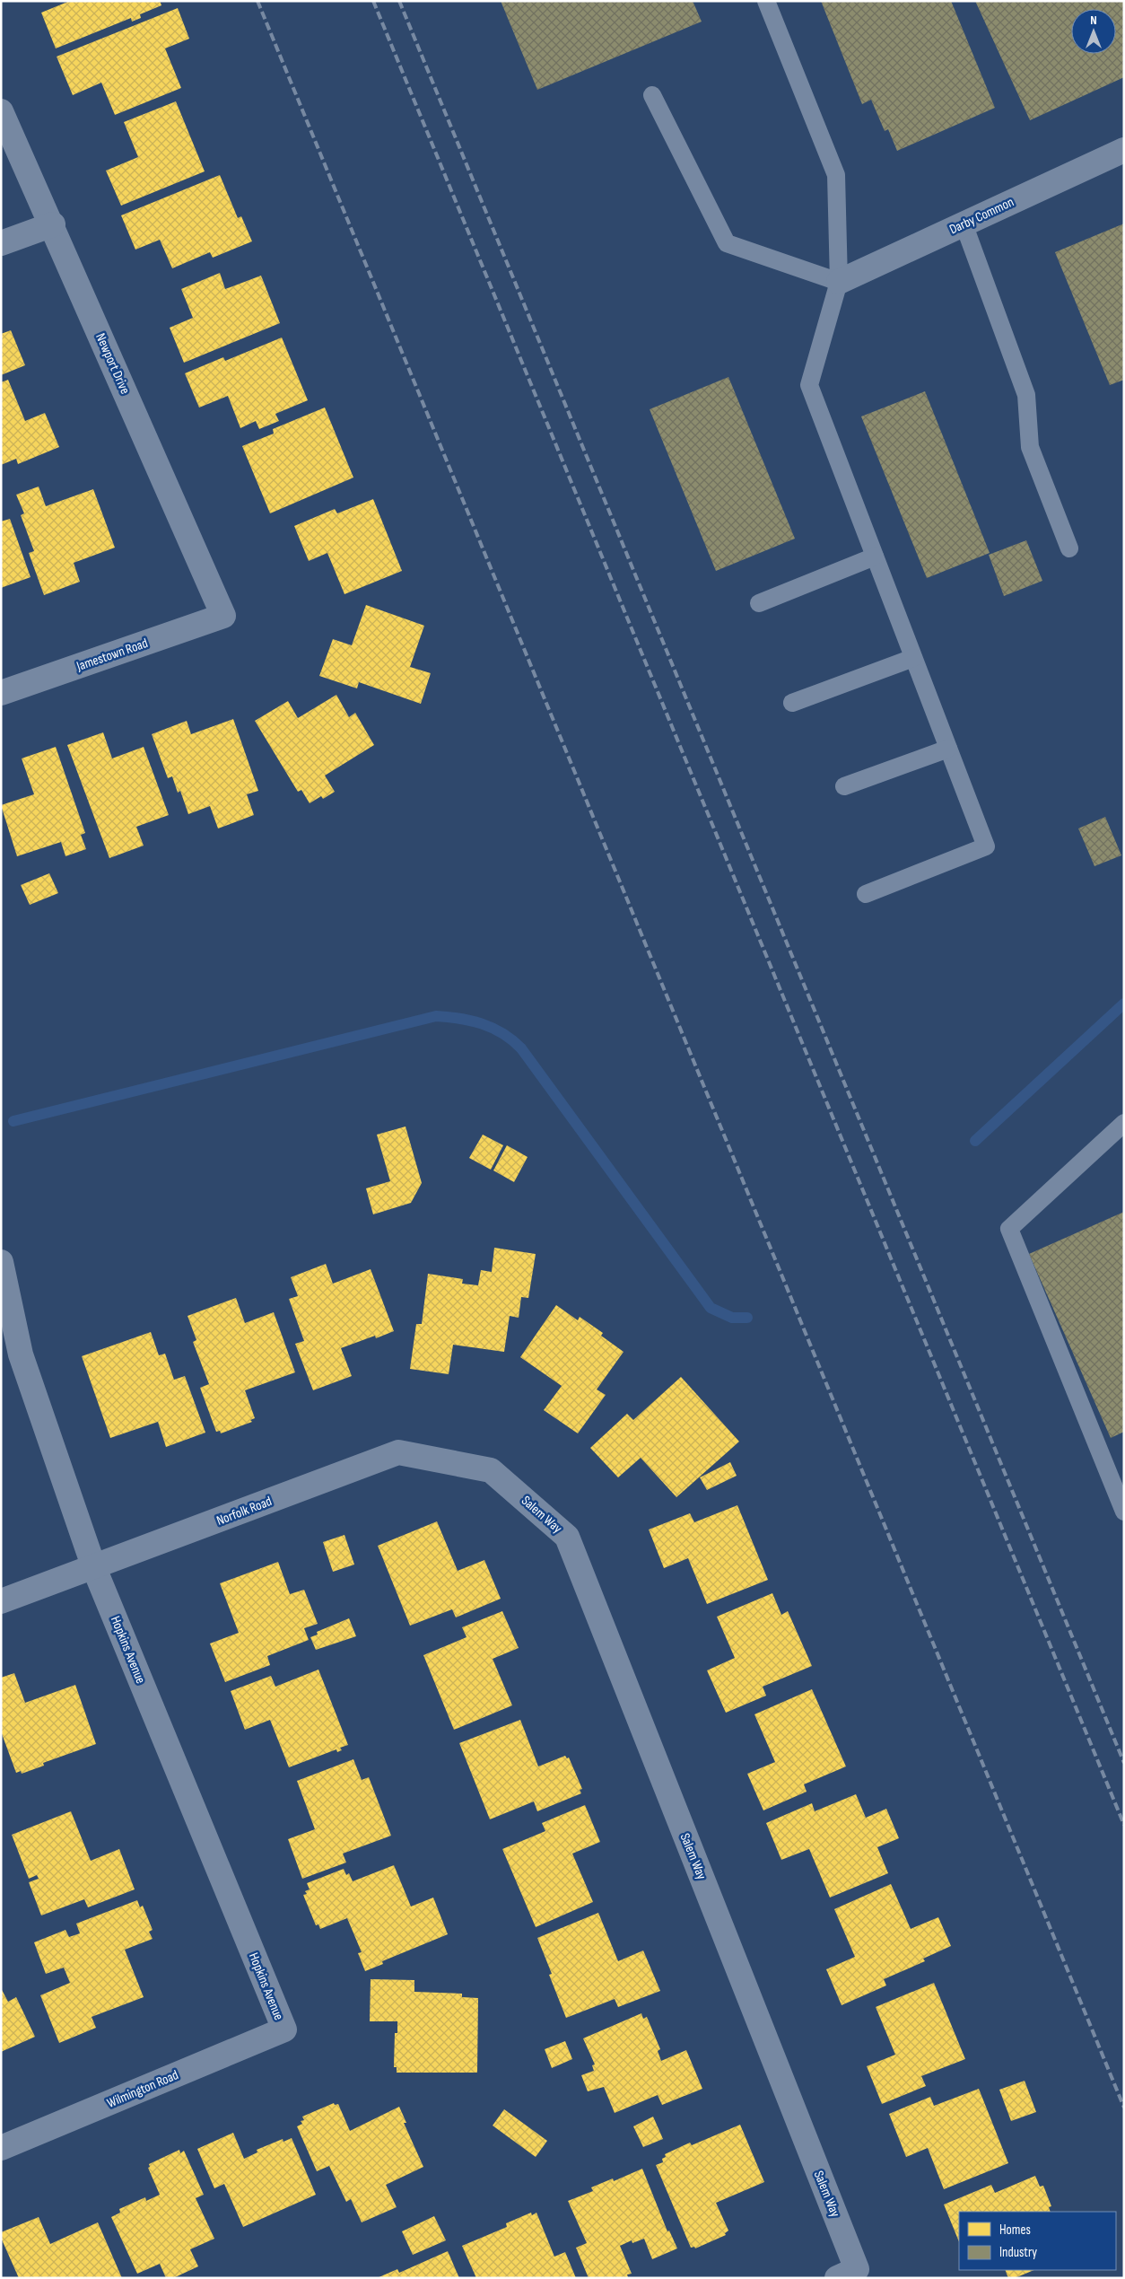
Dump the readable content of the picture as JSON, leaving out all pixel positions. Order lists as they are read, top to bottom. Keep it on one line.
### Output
{"streets":{"street":["Darby Common","Newport Drive","Jamestown Road","Norfolk Road","Salem Way","Hopkins Avenue","Wilmington Road"]},"crossings":[["Newport Drive","Jamestown Road"],["Norfolk Road","Salem Way"],["Norfolk Road","Hopkins Avenue"],["Hopkins Avenue","Wilmington Road"]],"legend":["Homes","Industry"],"north":"top"}
